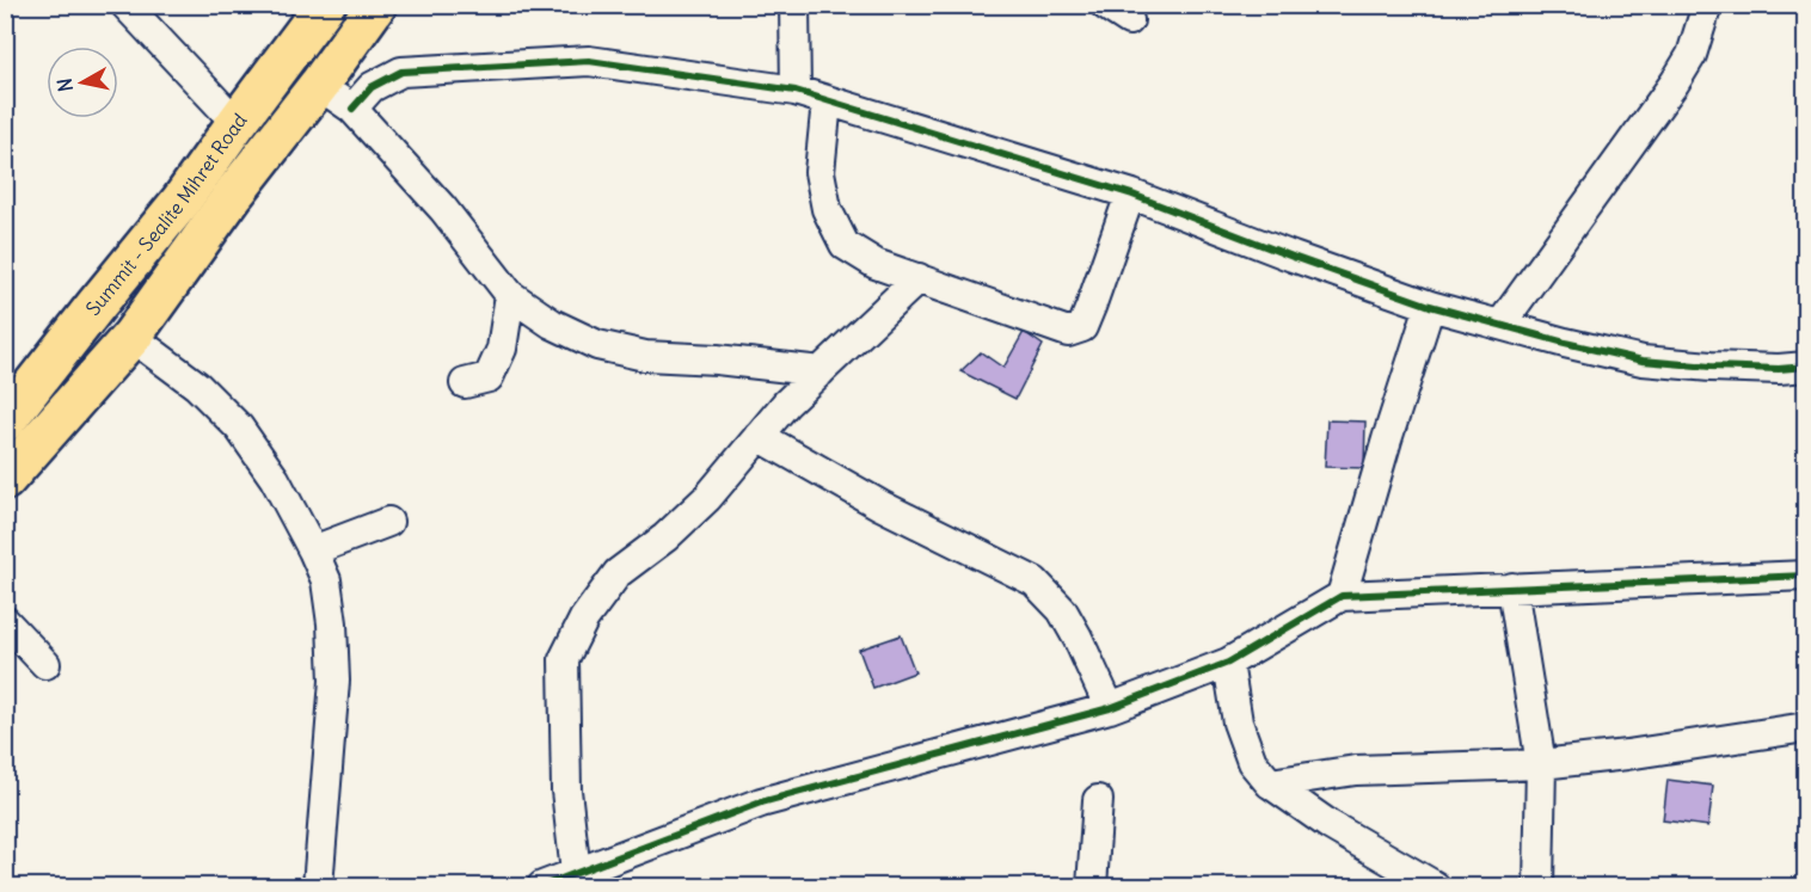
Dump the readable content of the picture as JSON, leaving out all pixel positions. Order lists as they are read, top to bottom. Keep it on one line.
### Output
{"streets":{"main road":["Summit - Sealite Mihret Road"]},"north":"left"}
